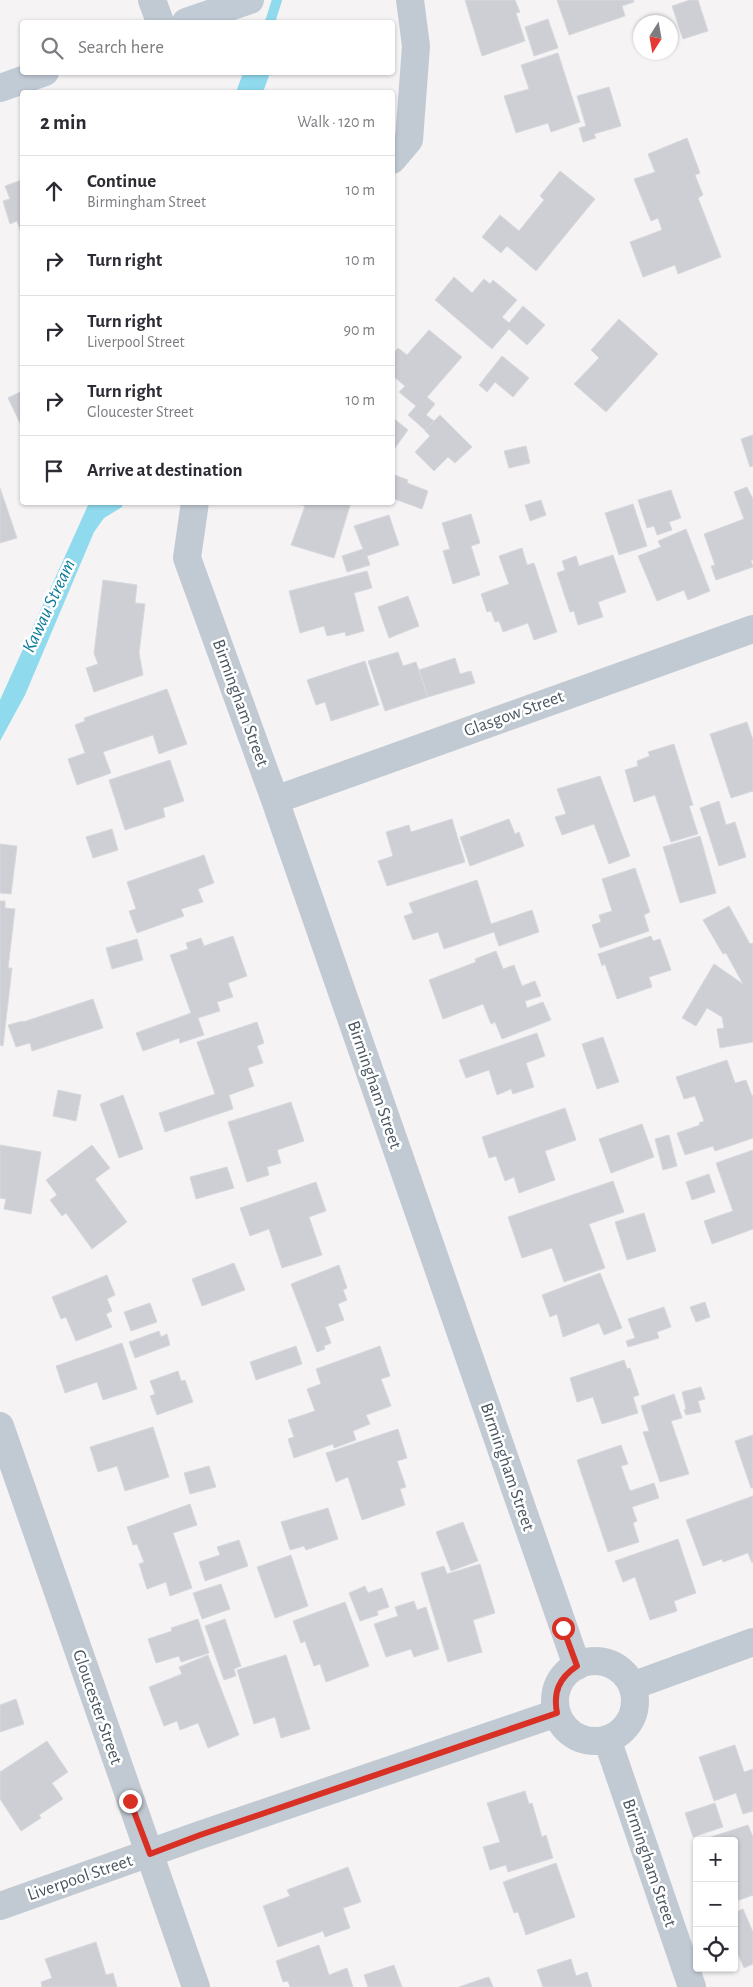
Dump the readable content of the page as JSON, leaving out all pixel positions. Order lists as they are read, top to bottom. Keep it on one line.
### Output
{"streets":{"street":["Birmingham Street","Glasgow Street","Gloucester Street","Liverpool Street"]},"crossings":[["Birmingham Street","Glasgow Street"],["Birmingham Street","Liverpool Street"],["Gloucester Street","Liverpool Street"]],"water":["Kawau Stream"],"north":"bottom","page":{"search":"Search here","heading":["2 min","Walk · 120 m"],"list":[["Continue","Birmingham Street","10 m"],["Turn right","10 m"],["Turn right","Liverpool Street","90 m"],["Turn right","Gloucester Street","10 m"],"Arrive at destination"],"map_buttons":["+","−"]}}
